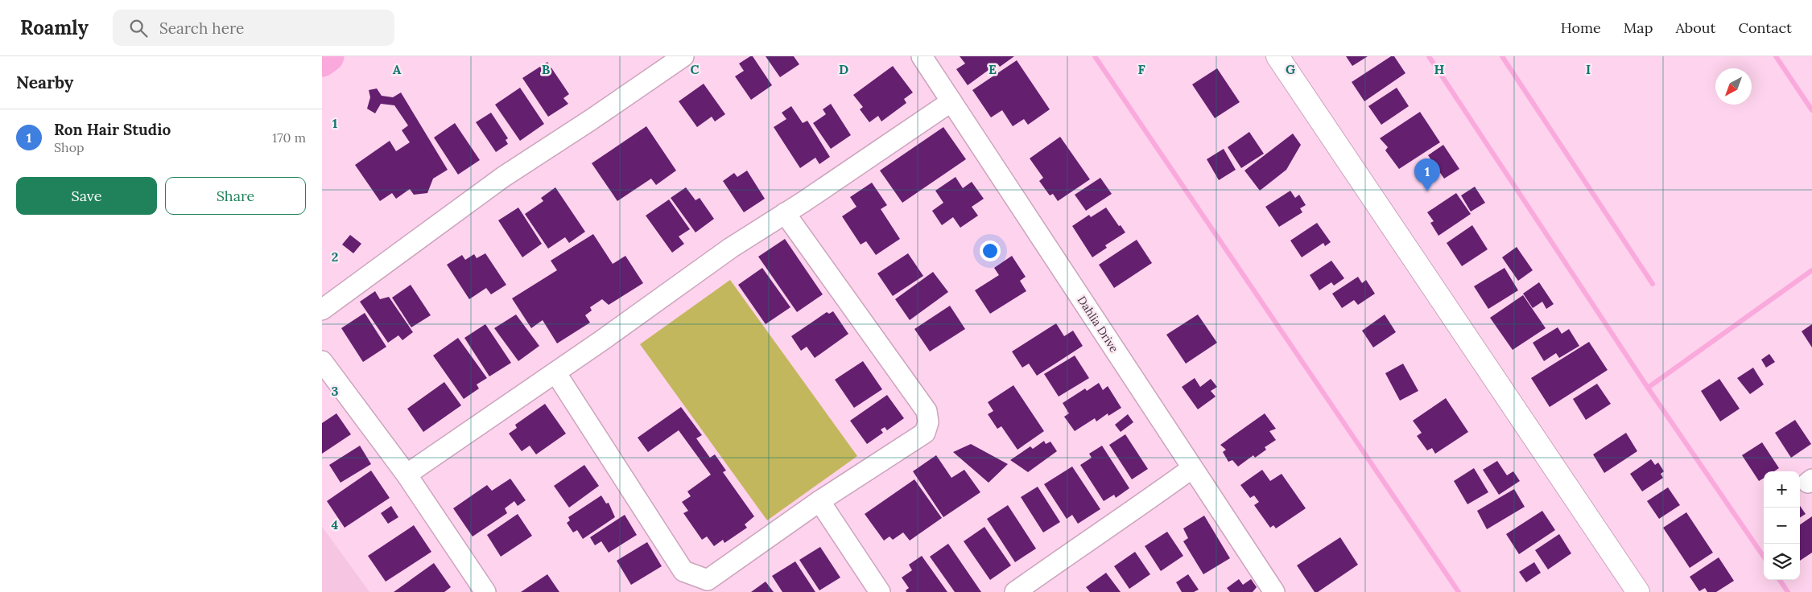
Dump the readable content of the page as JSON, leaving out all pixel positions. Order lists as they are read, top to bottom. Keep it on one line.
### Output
{"streets":{"street":["Dahlia Drive"]},"north":"bottom left","page":{"header":"Roamly","search":"Search here","nav":["Home","Map","About","Contact"],"heading":"Nearby","list":[{"mark":"1","name":"Ron Hair Studio","note":"Shop","value":"170 m"}],"pins":"1","buttons":["Save","Share"],"map_buttons":["+","−"]},"grid":{"columns":["A","B","C","D","E","F","G","H","I"],"rows":["1","2","3","4"]}}
